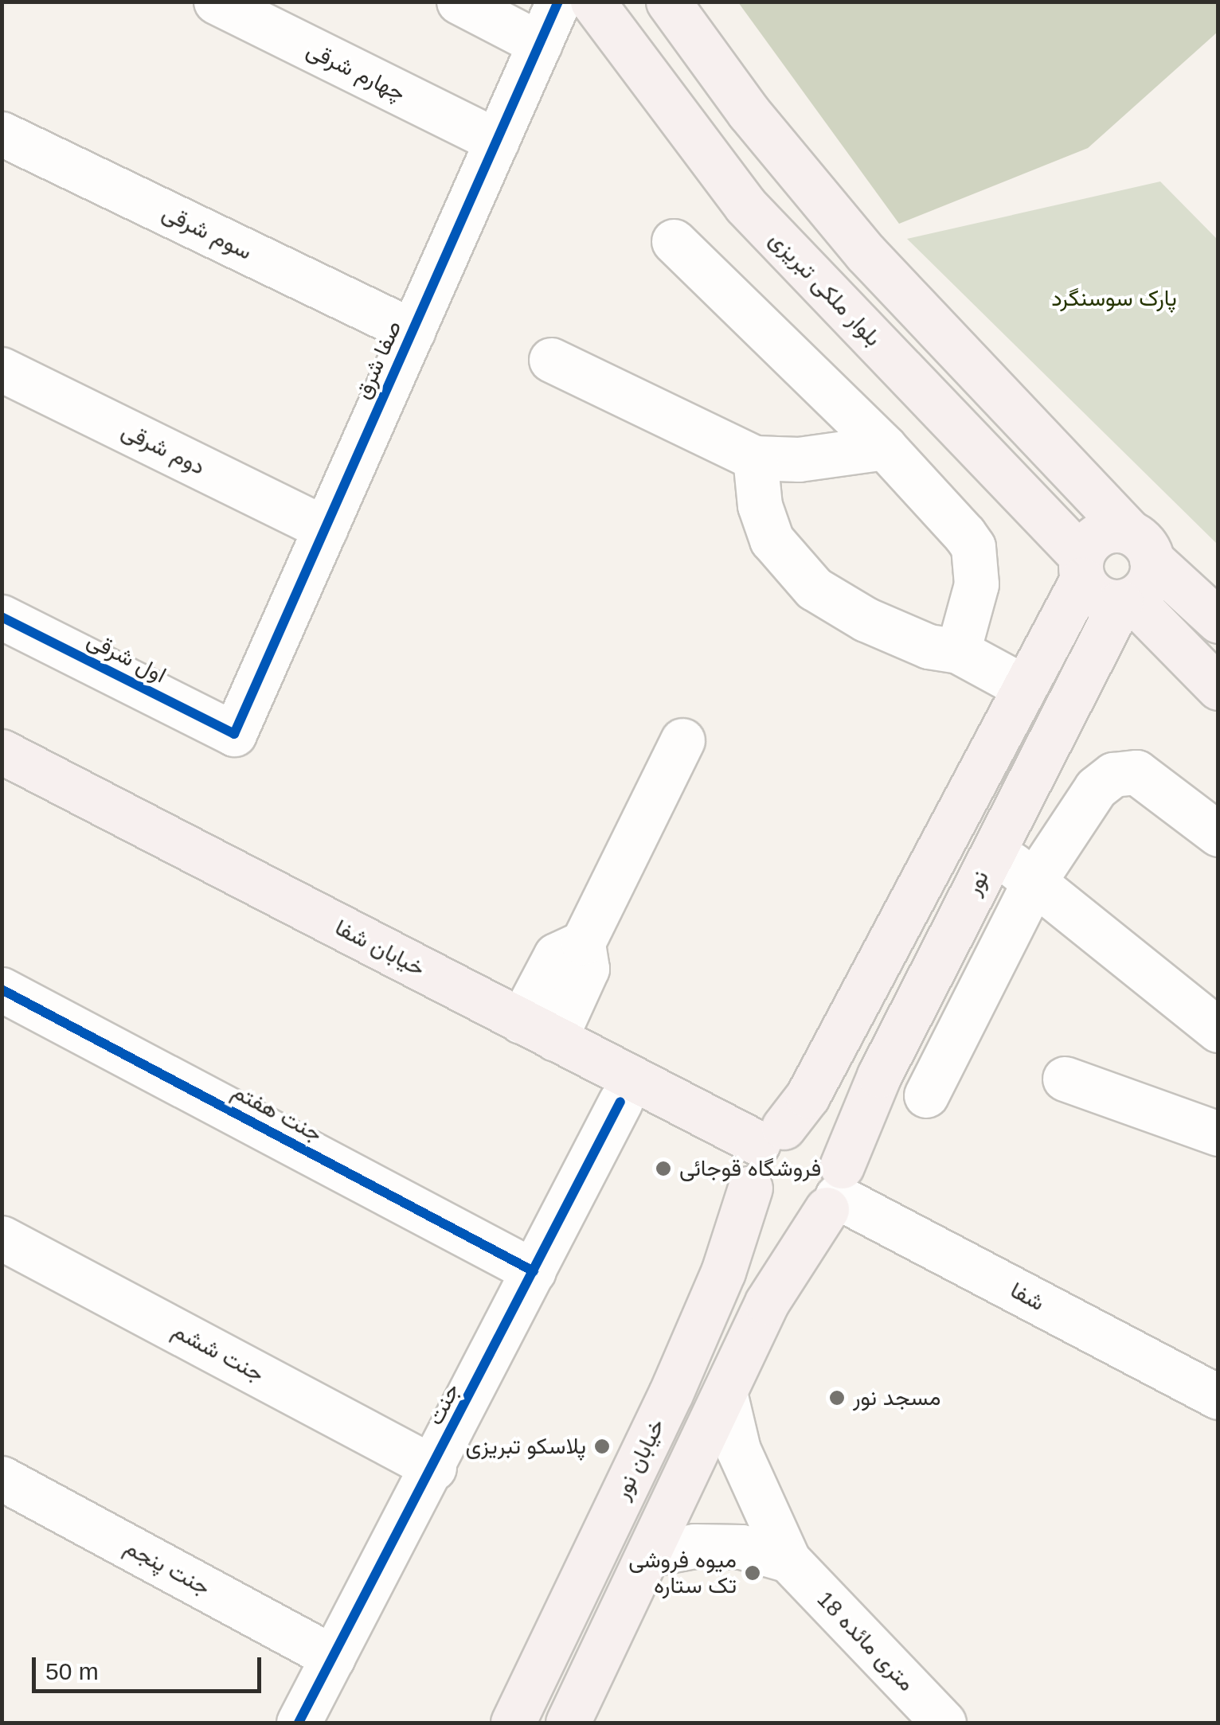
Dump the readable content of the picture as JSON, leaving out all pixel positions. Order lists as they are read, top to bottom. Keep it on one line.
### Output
{"streets":{"main road":["بلوار ملکى تبریزى","نور","خیابان شفا","خیابان نور"],"street":["چهارم شرقی","سوم شرقی","صفا شرق","دوم شرقی","اول شرقی","جنت هفتم","شفا","جنت ششم","جنت","جنت پنجم","18 متری مائده"]},"crossings":[["چهارم شرقی","صفا شرق"],["سوم شرقی","صفا شرق"],["بلوار ملکى تبریزى","نور"],["صفا شرق","دوم شرقی"],["صفا شرق","اول شرقی"],["نور","خیابان شفا"],["نور","شفا"],["نور","خیابان نور"],["خیابان شفا","شفا"],["خیابان شفا","جنت"],["خیابان شفا","خیابان نور"],["جنت هفتم","جنت"],["شفا","خیابان نور"],["جنت ششم","جنت"],["جنت","جنت پنجم"]],"parks":["پارک سوسنگرد"],"places":["فروشگاه قوجائی","مسجد نور","پلاسکو تبریزی","میوه فروشی تک ستاره"],"scale_bar":"50 m"}
